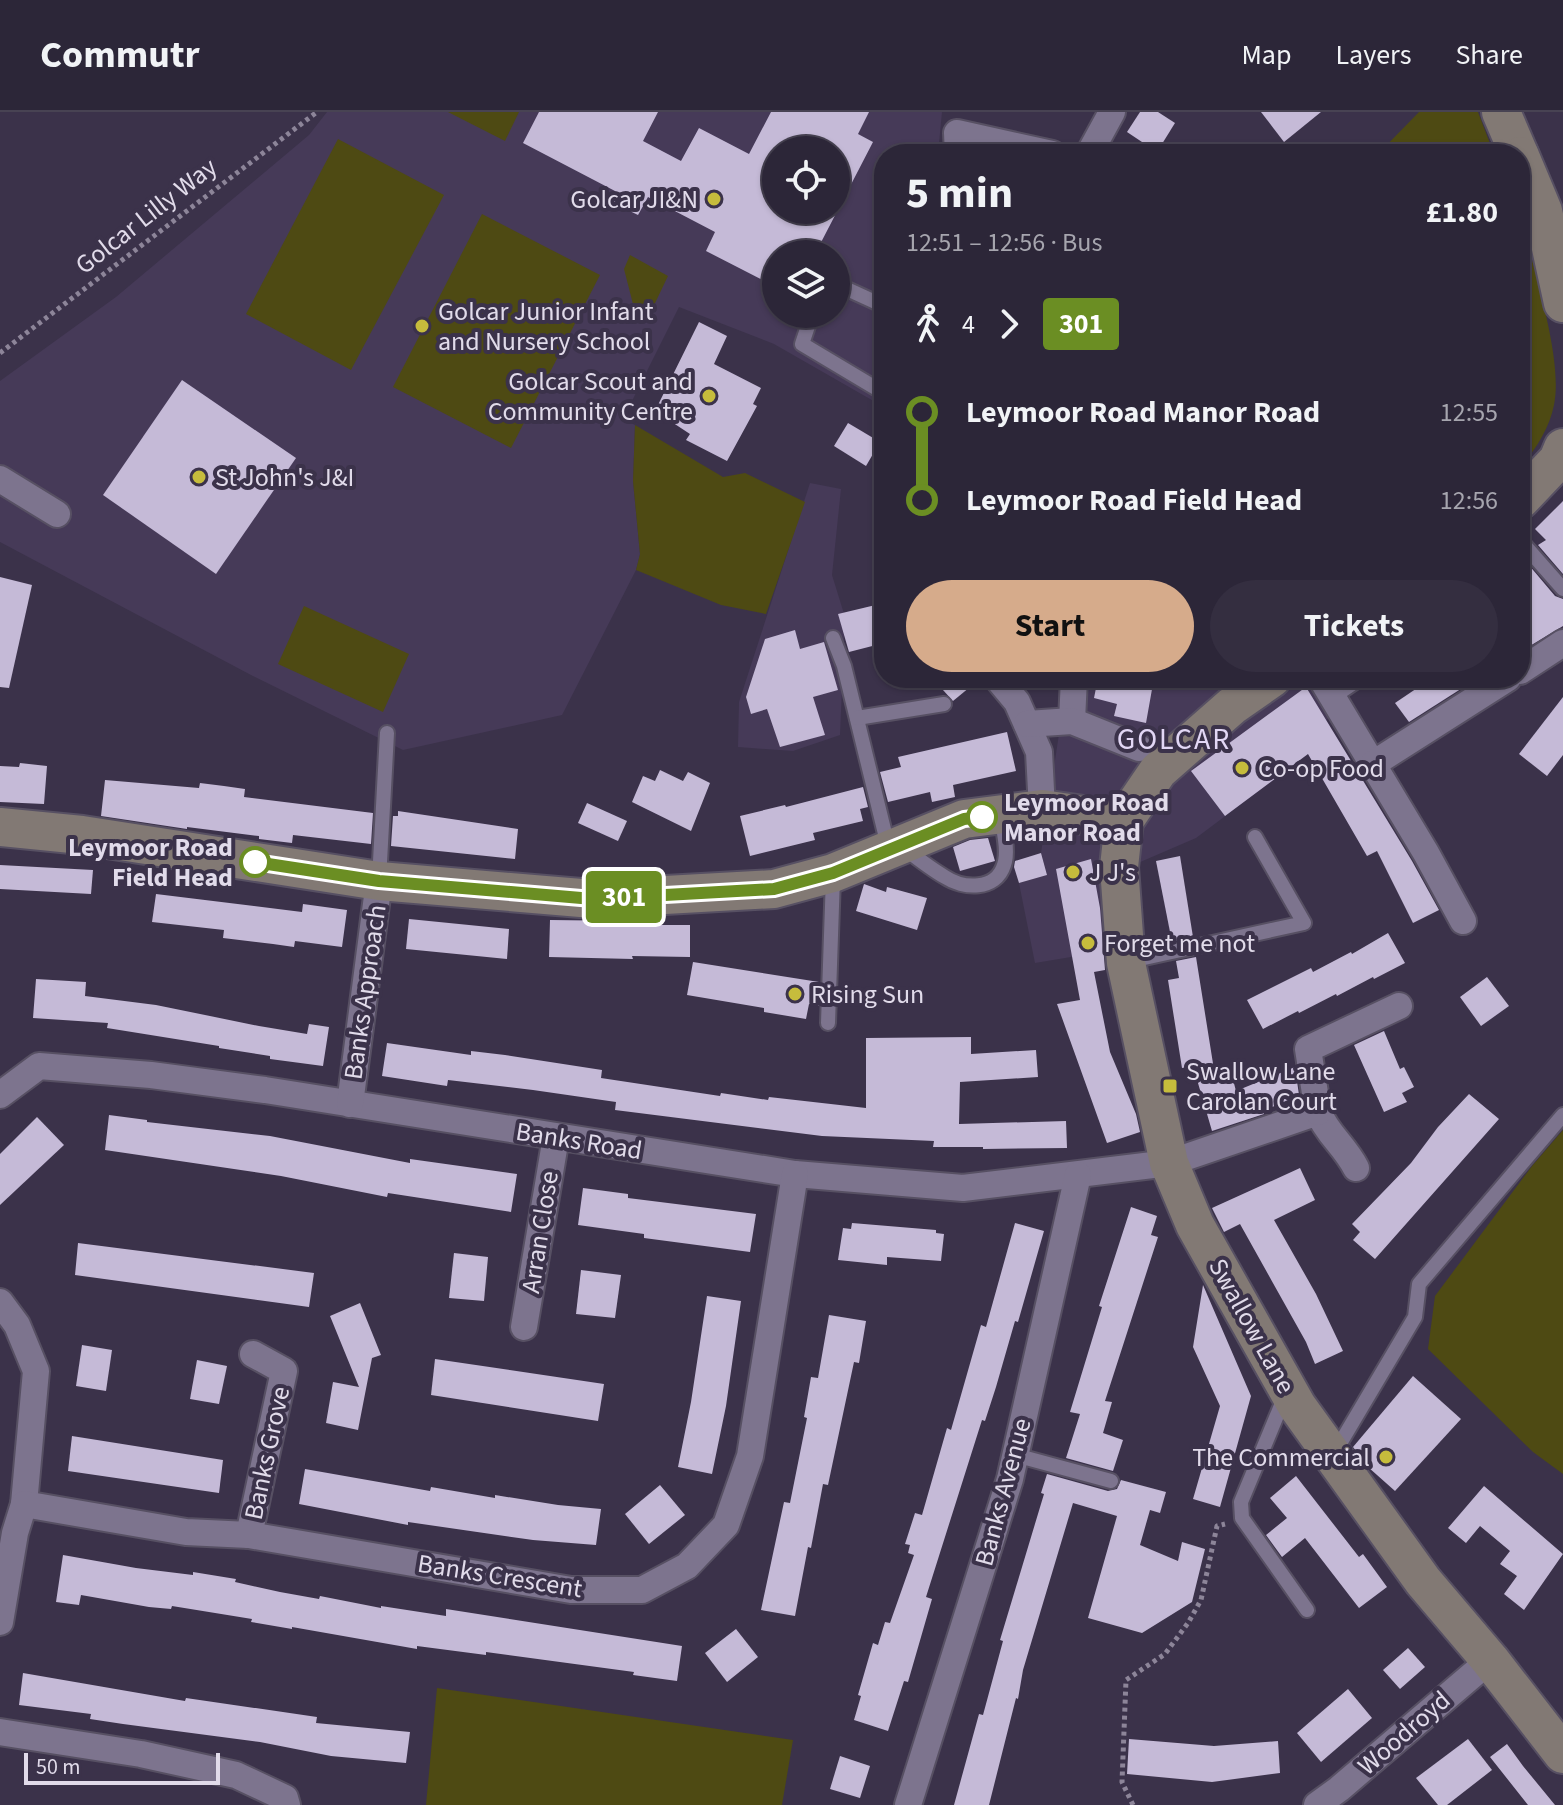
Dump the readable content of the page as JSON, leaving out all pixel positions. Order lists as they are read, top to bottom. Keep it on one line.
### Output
{"streets":{"street":["Banks Approach","Banks Road","Arran Close","Swallow Lane","Banks Grove","Banks Avenue","Banks Crescent","Woodroyd"],"path":["Golcar Lilly Way"]},"crossings":[["Banks Approach","Banks Road"],["Banks Road","Arran Close"],["Banks Road","Swallow Lane"],["Banks Road","Banks Avenue"],["Banks Road","Banks Crescent"],["Swallow Lane","Woodroyd"],["Banks Grove","Banks Crescent"]],"districts":["GOLCAR"],"places":{"other":["Golcar JI&N","Golcar Junior Infant and Nursery School","Golcar Scout and Community Centre","St John's J&I","Co-op Food","Leymoor Road Manor Road","Leymoor Road Field Head","J J's","Forget me not","Rising Sun","The Commercial"],"transit":["Swallow Lane Carolan Court"]},"lines":["bus line 301"],"scale_bar":"50 m","page":{"header":"Commutr","nav":["Map","Layers","Share"],"on_map":"301","heading":["5 min","12:51 – 12:56 · Bus","£1.80"],"legs":["4","301"],"list":[{"name":"Leymoor Road Manor Road","value":"12:55"},{"name":"Leymoor Road Field Head","value":"12:56"}],"buttons":["Start","Tickets"],"scale":"50 m"}}
